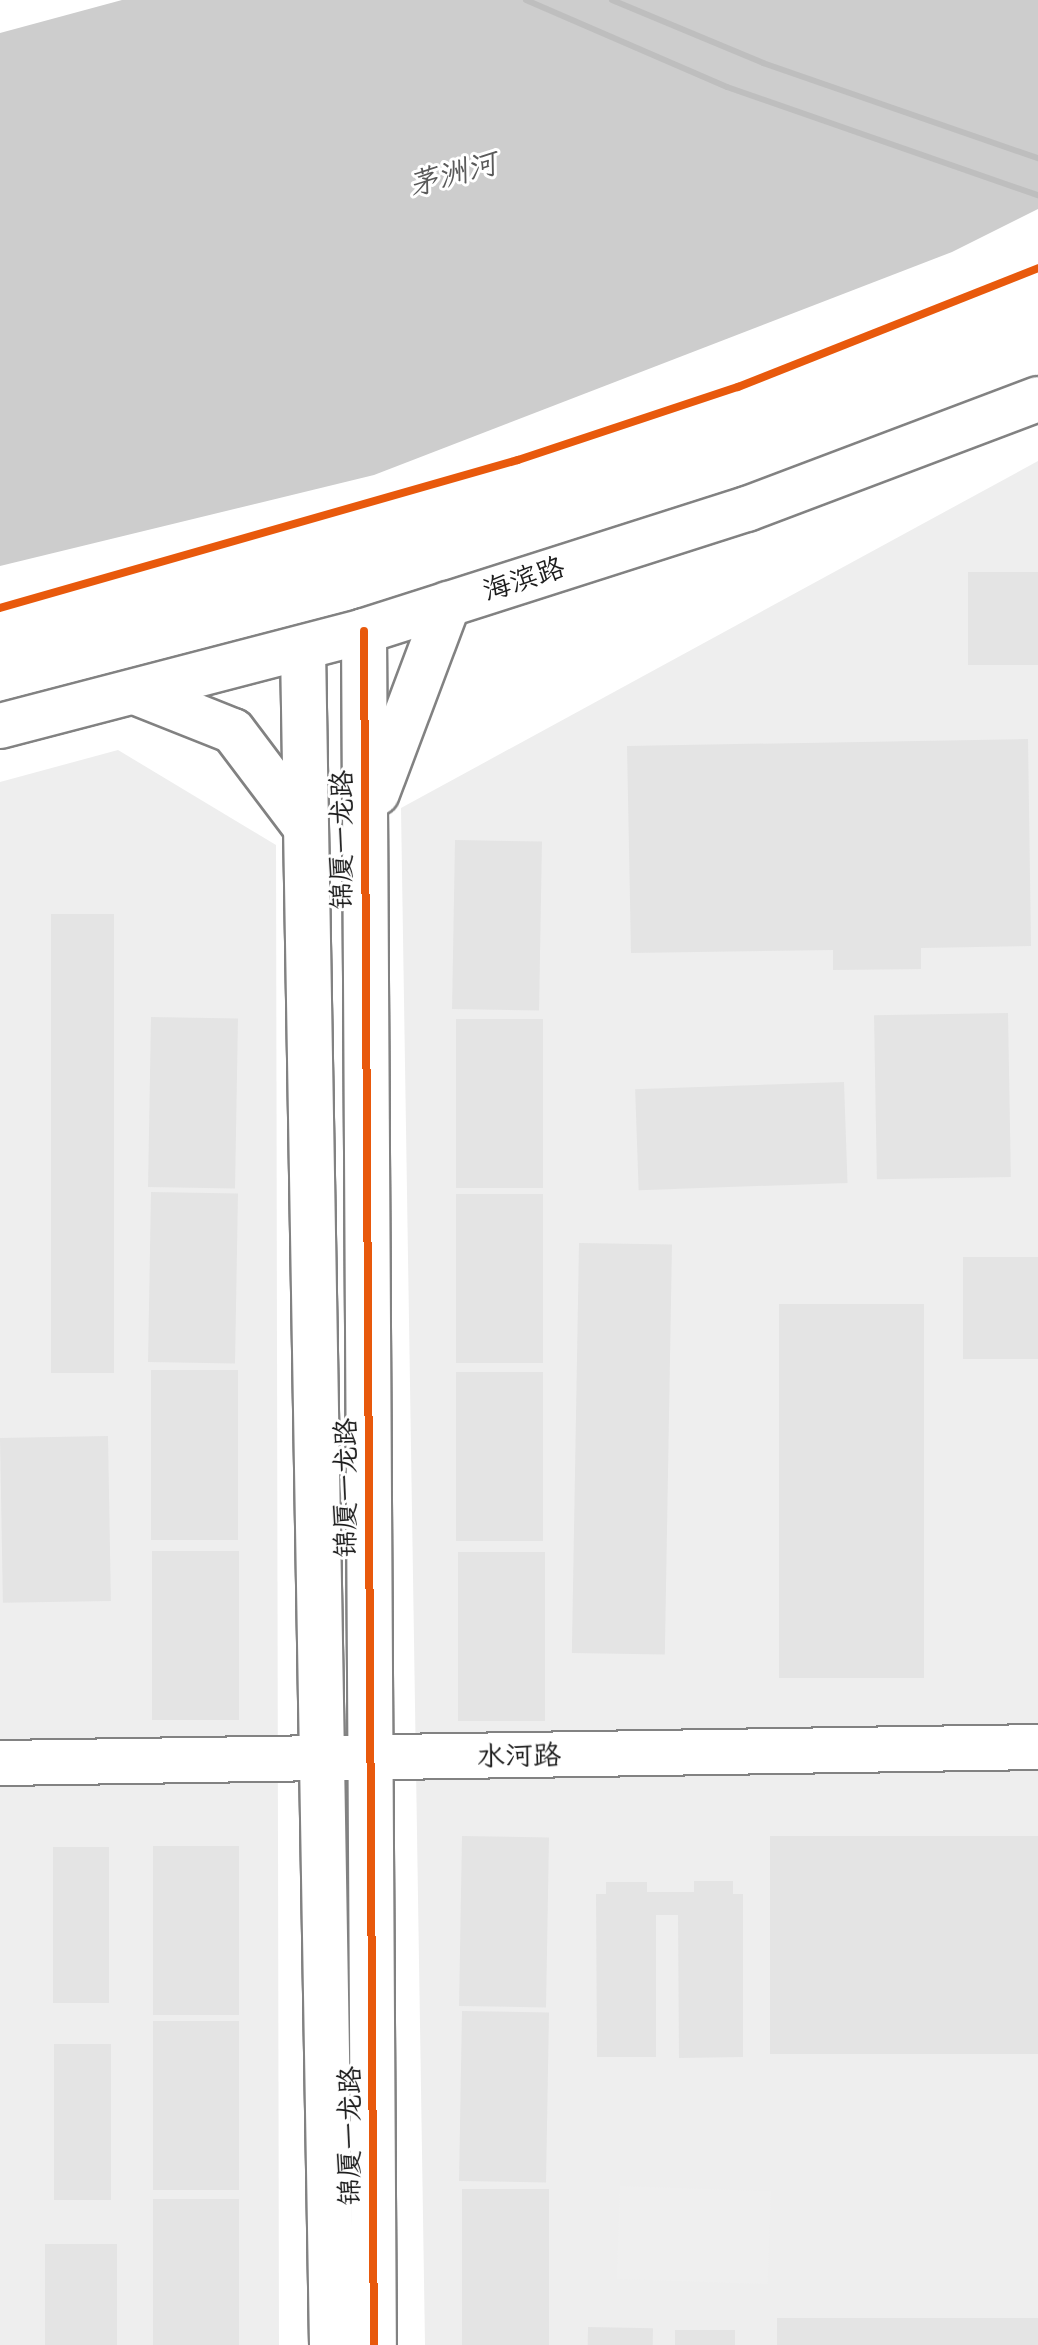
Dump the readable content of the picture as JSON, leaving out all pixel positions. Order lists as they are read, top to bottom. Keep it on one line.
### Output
{"streets":{"street":["海滨路","锦厦一龙路","水河路"]},"crossings":[["海滨路","锦厦一龙路"],["锦厦一龙路","水河路"]],"water":["茅洲河"]}
